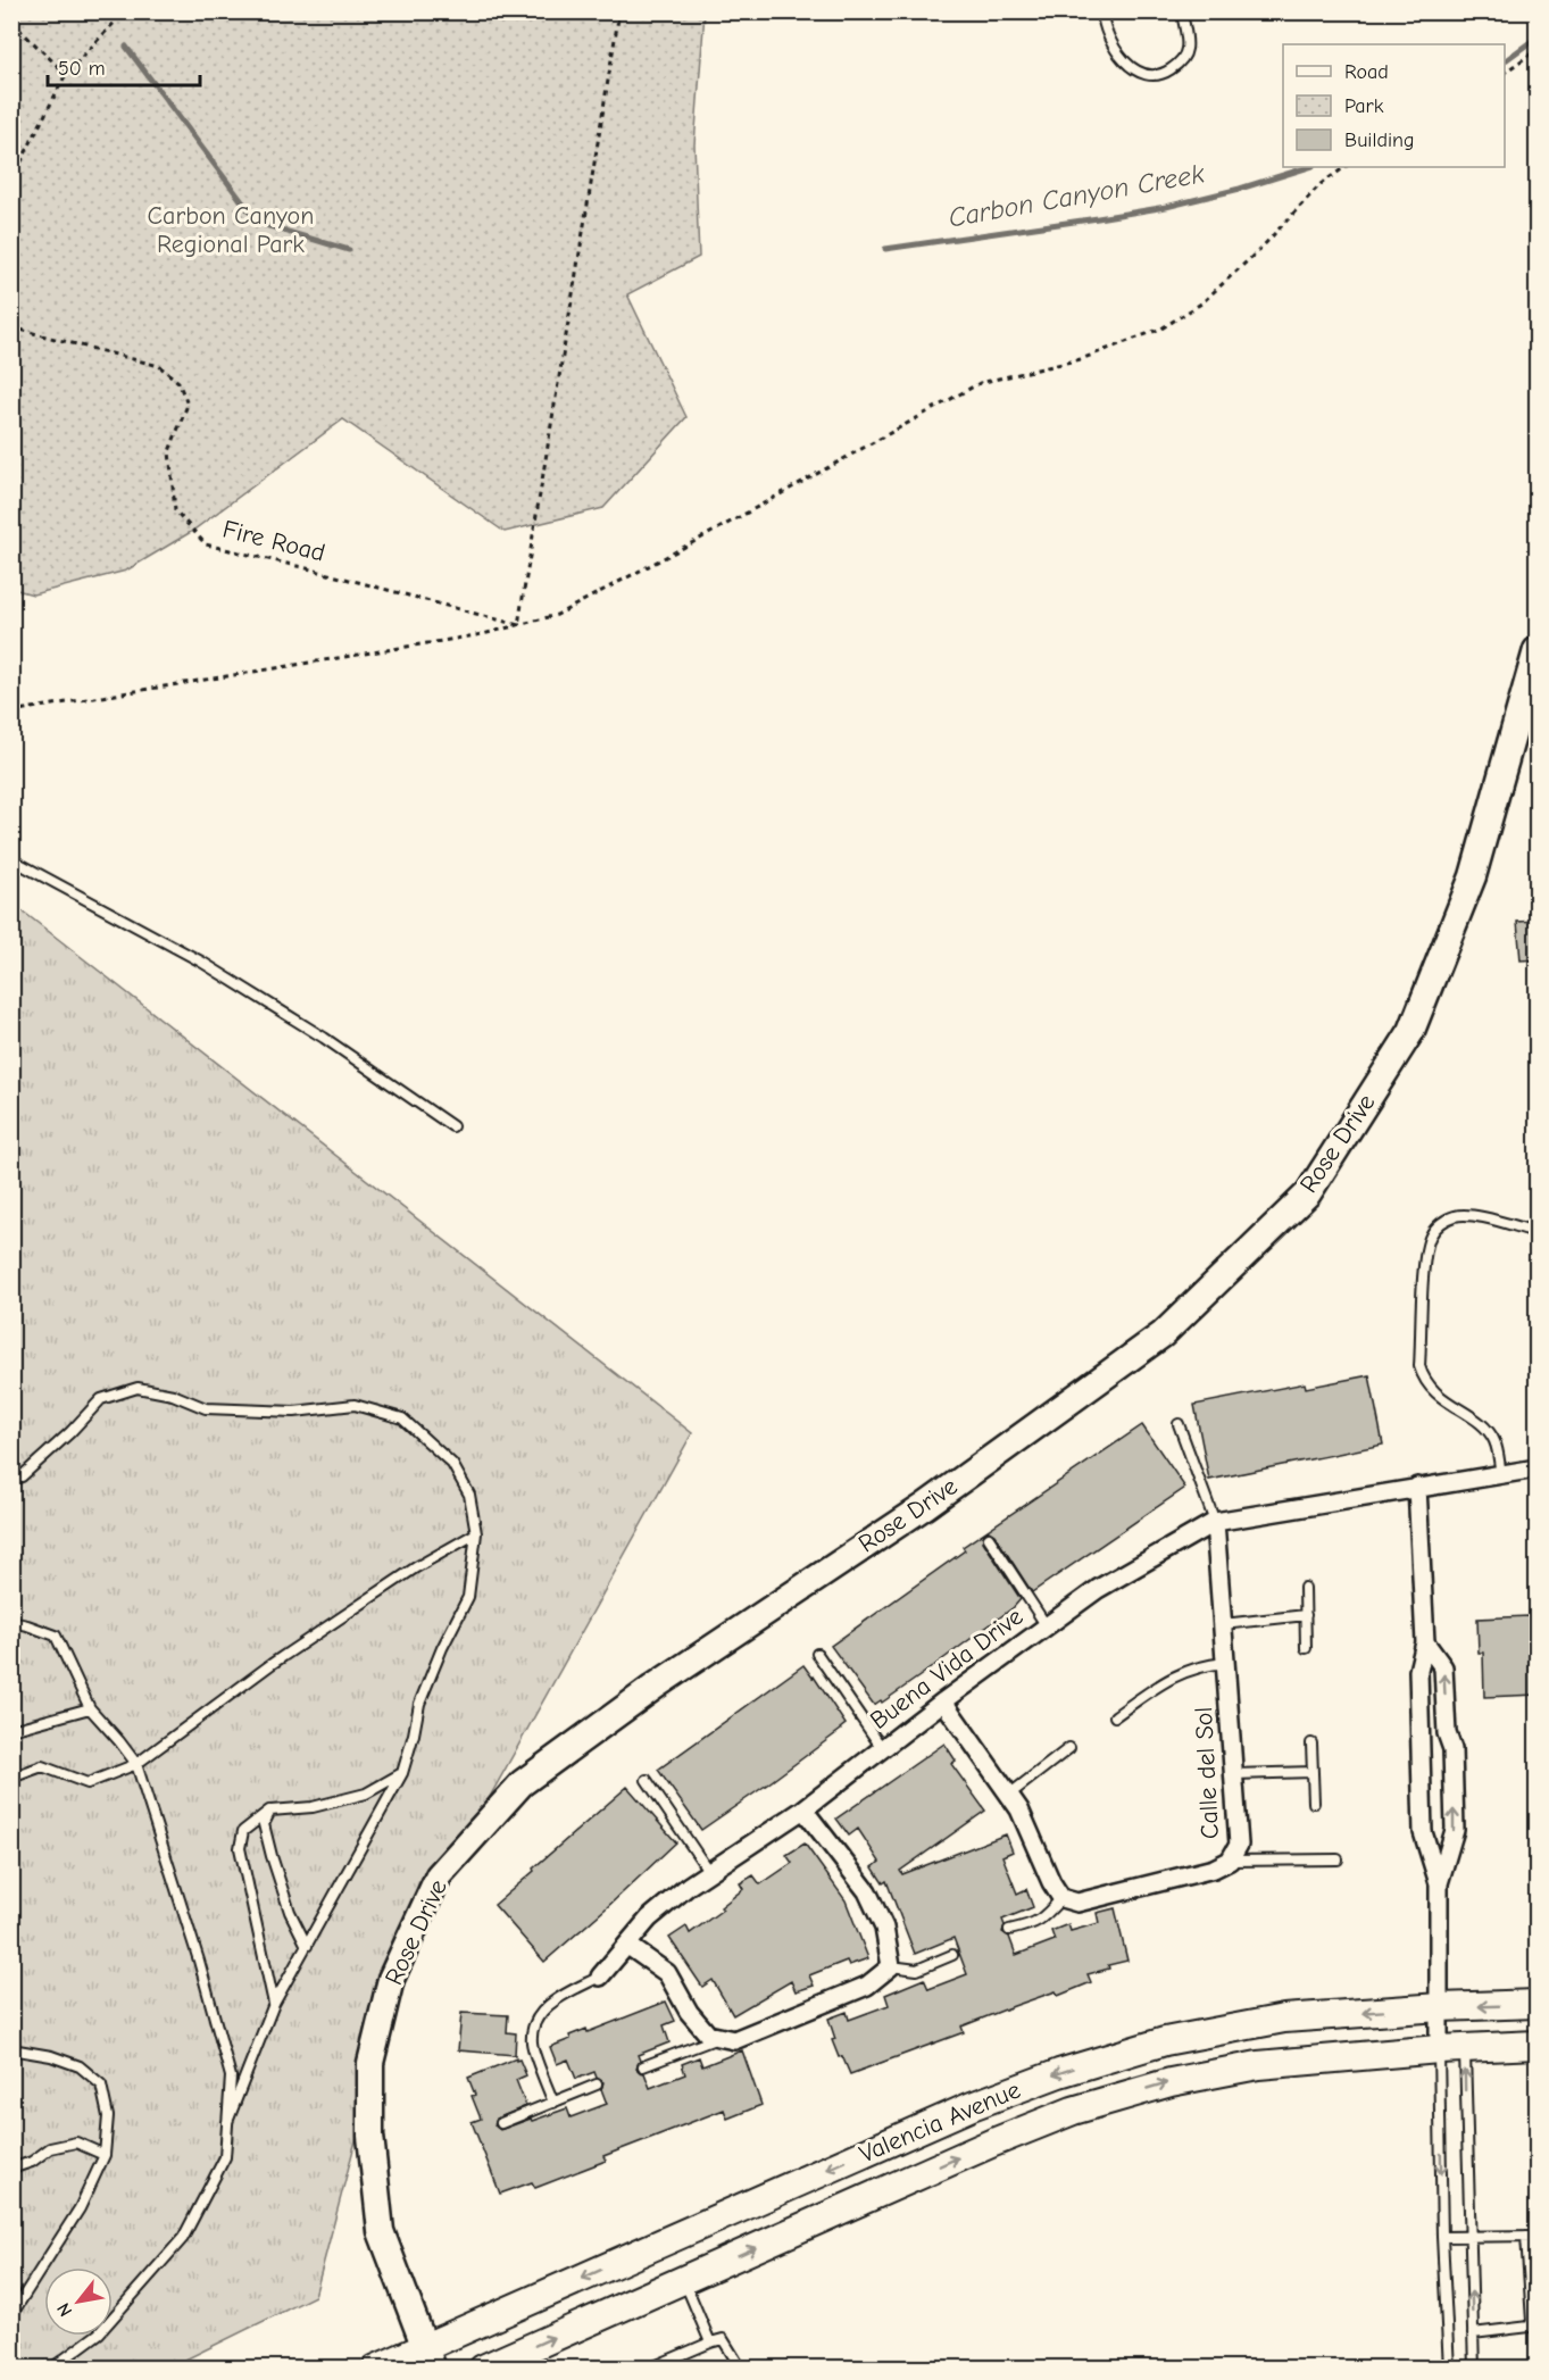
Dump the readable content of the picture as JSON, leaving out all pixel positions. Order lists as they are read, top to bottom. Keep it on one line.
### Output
{"streets":{"main road":["Valencia Avenue"],"street":["Rose Drive","Buena Vida Drive","Calle del Sol"],"path":["Fire Road"]},"crossings":[["Rose Drive","Valencia Avenue"],["Buena Vida Drive","Calle del Sol"]],"water":["Carbon Canyon Creek"],"parks":["Carbon Canyon Regional Park"],"legend":["Road","Park","Building"],"scale_bar":"50 m","north":"bottom left"}
